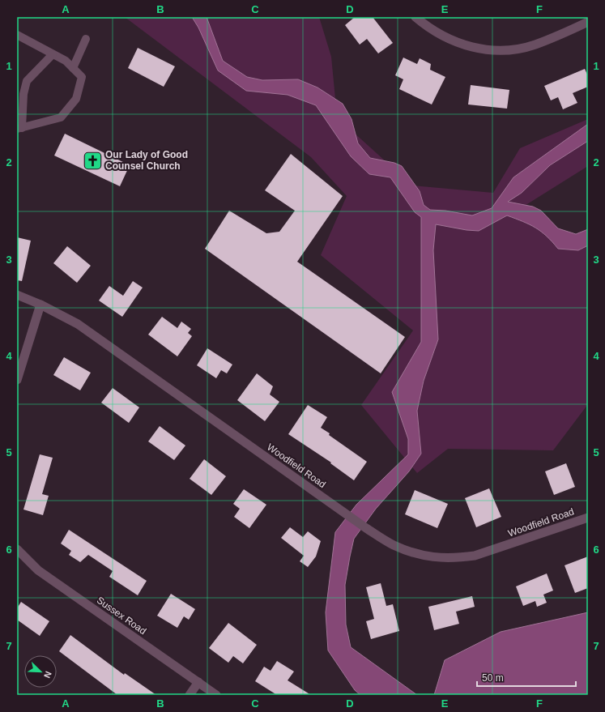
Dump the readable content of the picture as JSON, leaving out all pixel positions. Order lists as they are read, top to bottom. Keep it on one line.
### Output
{"streets":{"street":["Woodfield Road","Sussex Road"]},"places":{"church":["Our Lady of Good Counsel Church"]},"scale_bar":"50 m","north":"bottom right","grid":{"columns":["A","B","C","D","E","F"],"rows":["1","2","3","4","5","6","7"]}}
